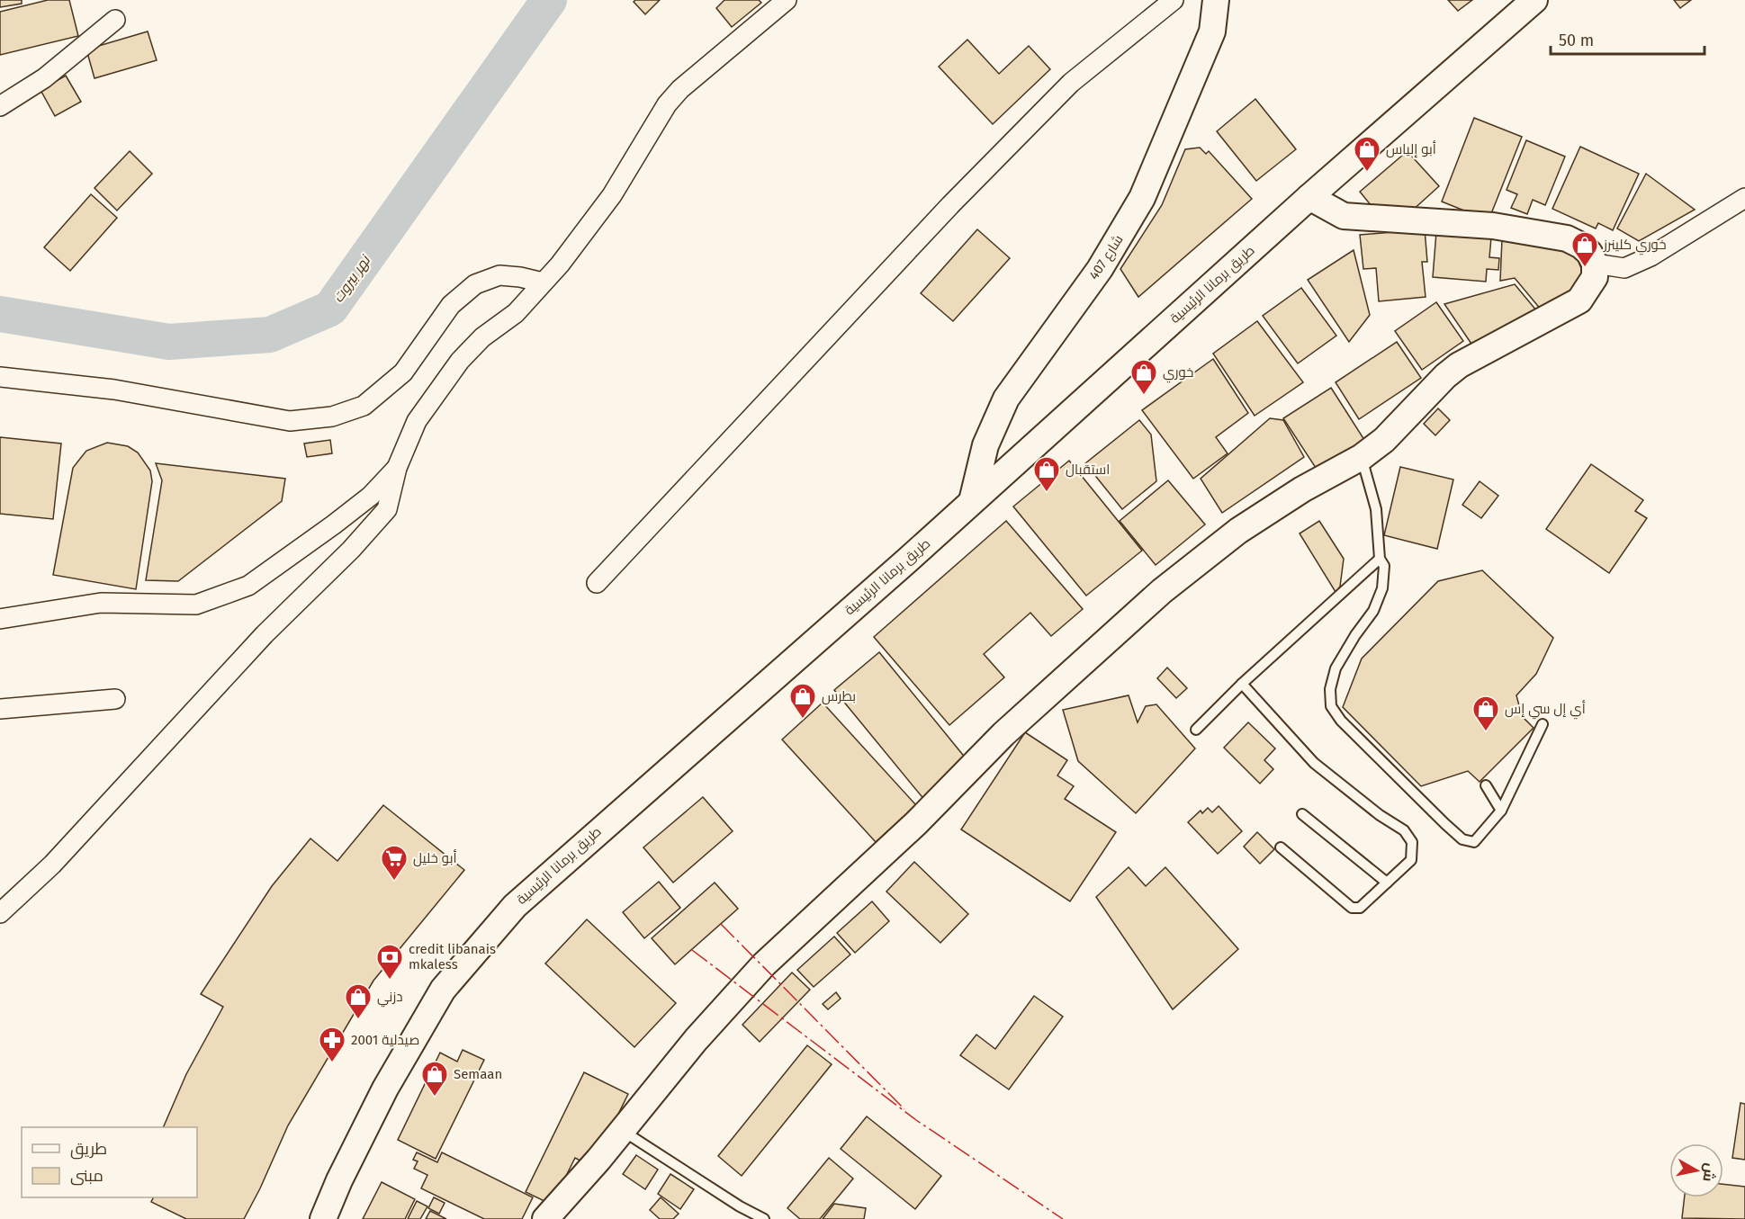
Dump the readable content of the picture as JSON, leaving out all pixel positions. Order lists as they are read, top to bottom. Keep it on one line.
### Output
{"streets":{"street":["شارع 407","طريق برمانا الرئيسية"]},"crossings":[["شارع 407","طريق برمانا الرئيسية"]],"water":["نهر بيروت"],"places":{"shop":["أبو إلياس","خوري كلينرز","خوري","استقبال","بطرس","أي إل سي إس","دزني","Semaan"],"supermarket":["أبو خليل"],"bank":["credit libanais mkaless"],"pharmacy":["صيدلية 2001"]},"legend":["طريق","مبنى"],"scale_bar":"50 m","north":"right"}
